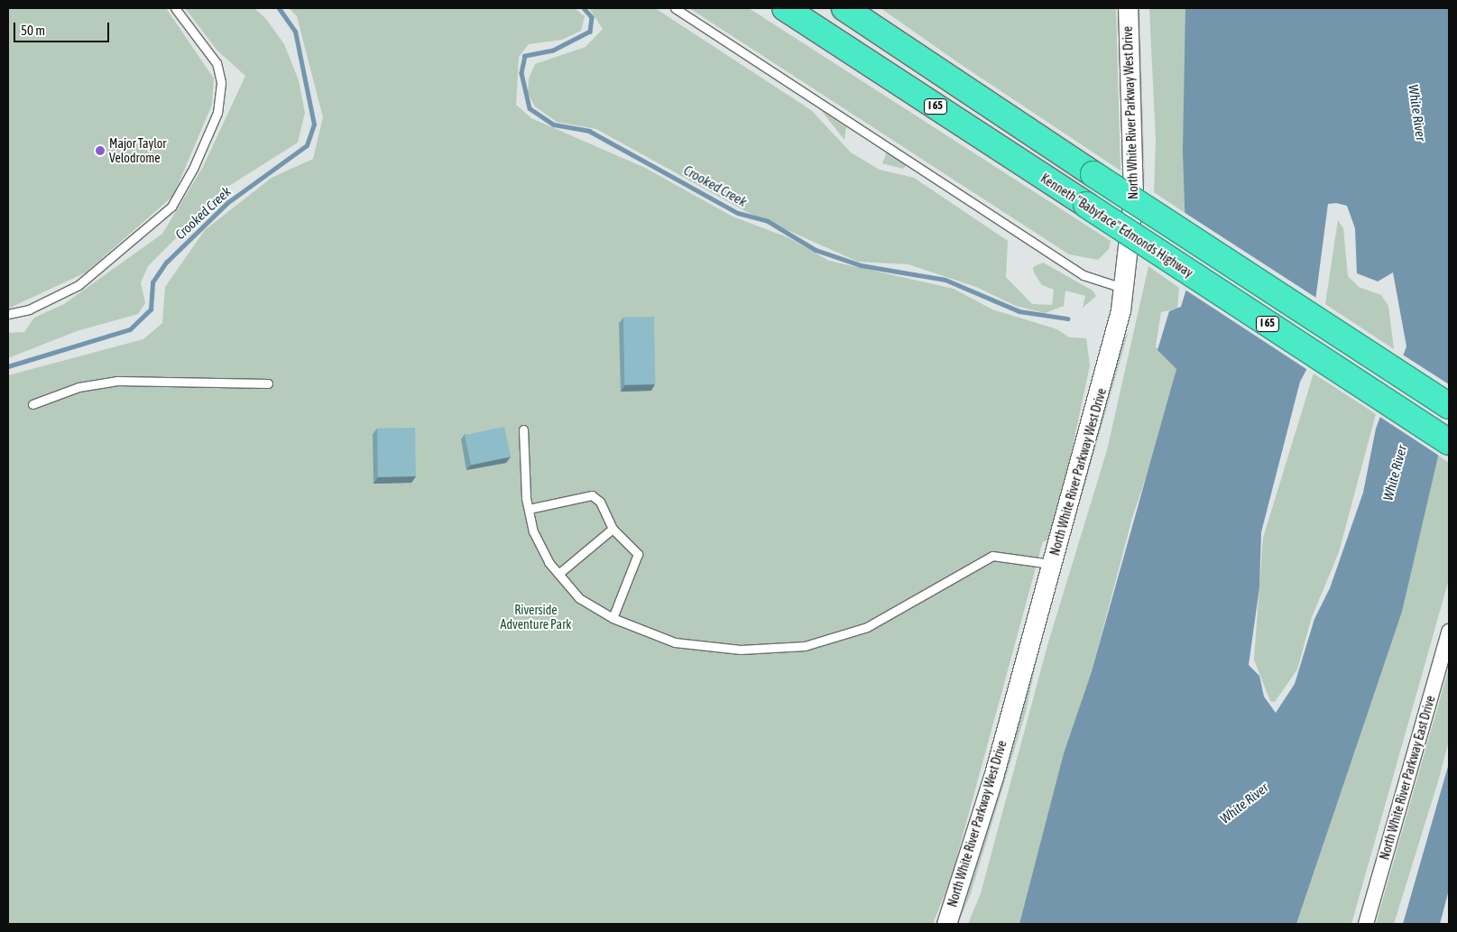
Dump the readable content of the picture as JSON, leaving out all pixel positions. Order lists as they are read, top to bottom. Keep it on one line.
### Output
{"streets":{"highway":["I 65","Kenneth \"Babyface\" Edmonds Highway"],"street":["North White River Parkway West Drive","North White River Parkway East Drive"]},"water":["White River","Crooked Creek"],"parks":["Riverside Adventure Park"],"places":["Major Taylor Velodrome"],"scale_bar":"50 m"}
